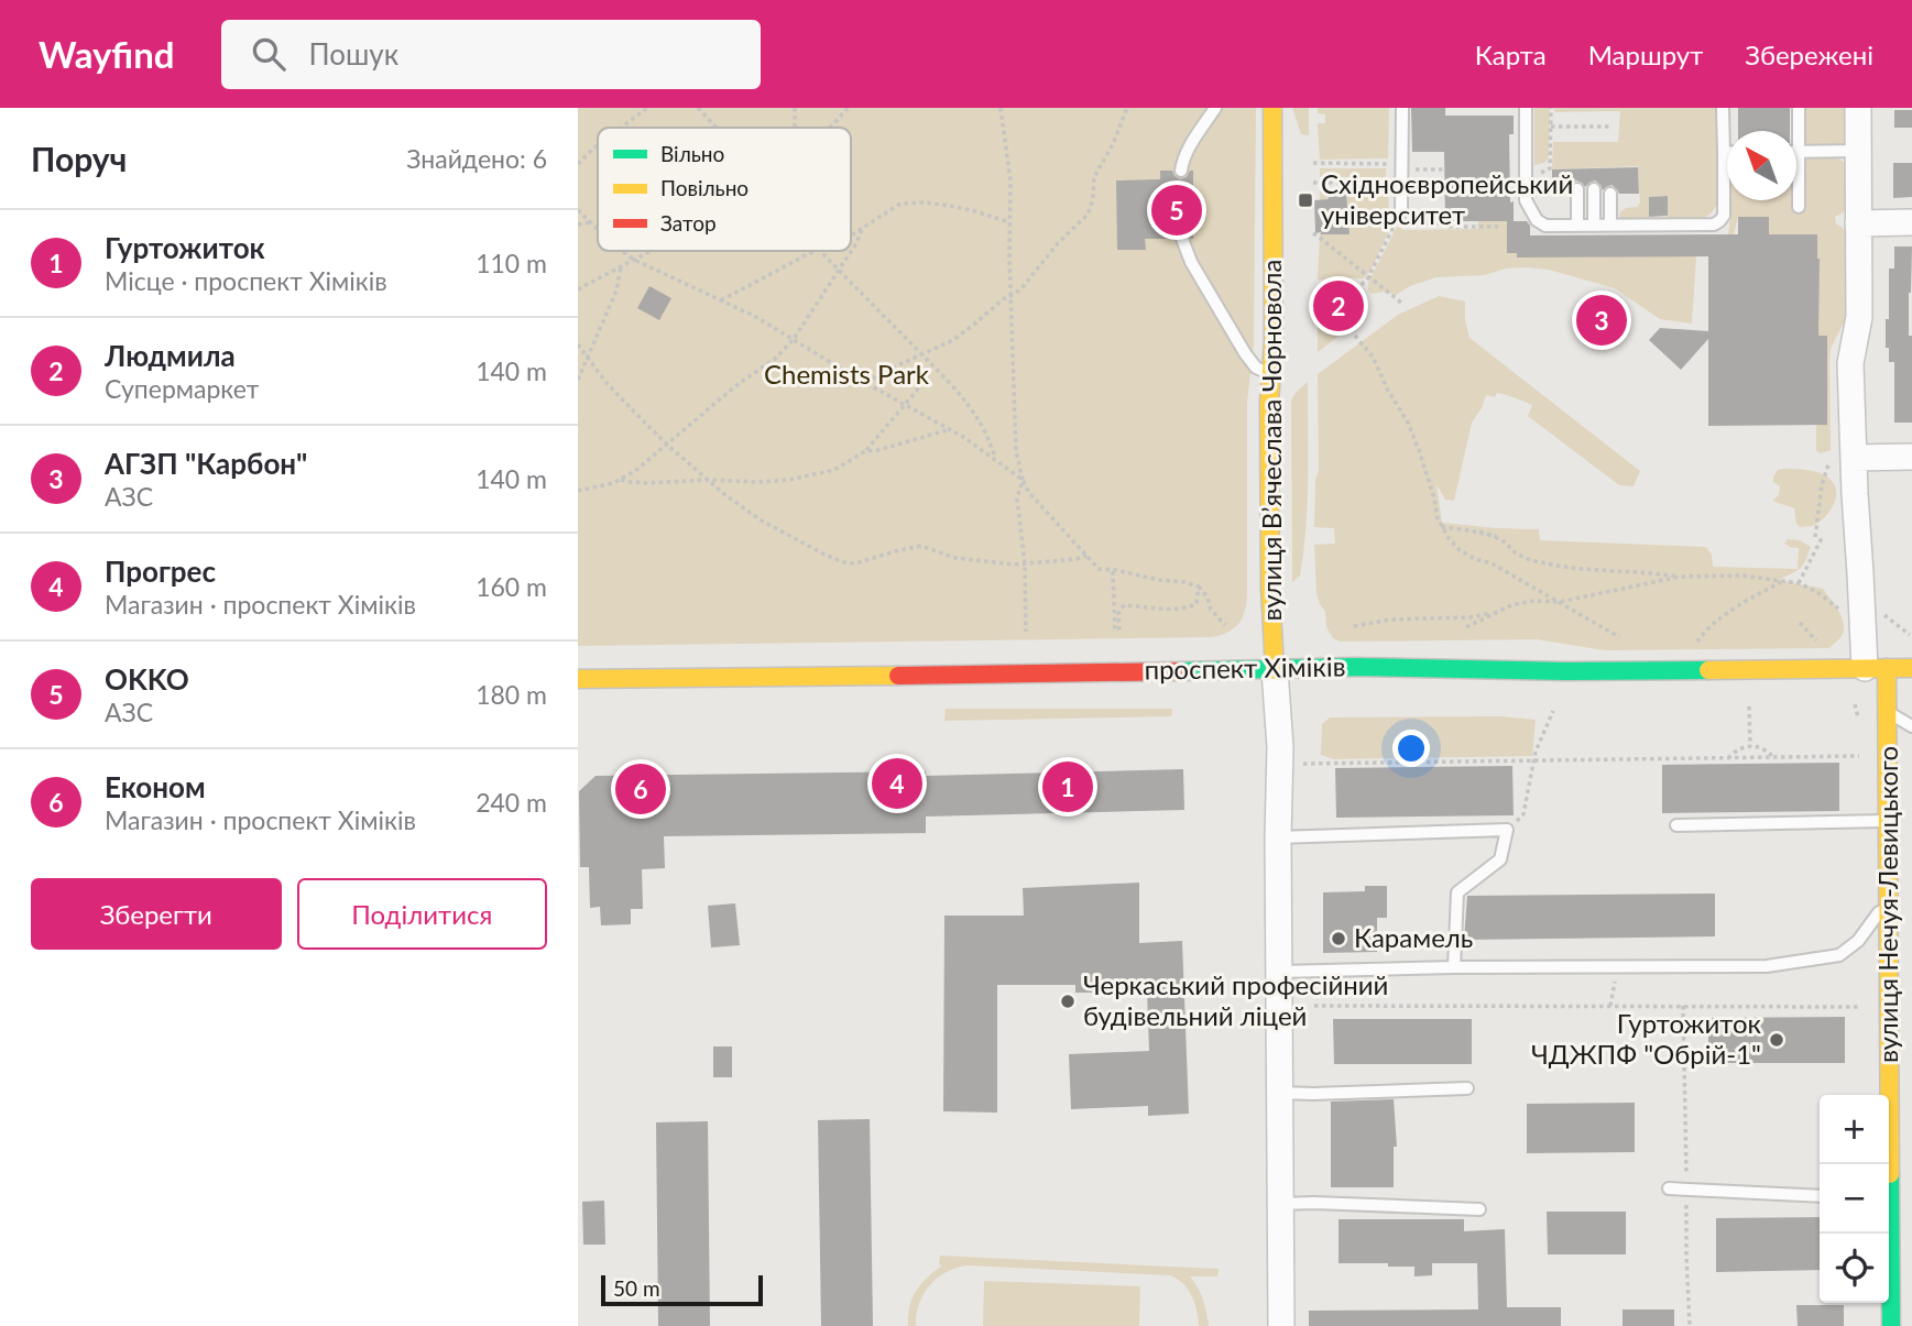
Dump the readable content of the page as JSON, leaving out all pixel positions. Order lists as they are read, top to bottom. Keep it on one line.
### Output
{"streets":{"main road":["вулиця Вʼячеслава Чорновола","проспект Хіміків","вулиця Нечуя-Левицького"]},"crossings":[["вулиця Вʼячеслава Чорновола","проспект Хіміків"],["проспект Хіміків","вулиця Нечуя-Левицького"]],"parks":["Chemists Park"],"places":{"transit":["Східноєвропейський університет"],"other":["Карамель","Черкаський професійний будівельний ліцей","Гуртожиток ЧДЖПФ \"Обрій-1\""]},"legend":["Вільно","Повільно","Затор"],"scale_bar":"50 m","north":"top left","page":{"header":"Wayfind","search":"Пошук","nav":["Карта","Маршрут","Збережені"],"heading":["Поруч","Знайдено: 6"],"pins":["5","2","3","4","1","6"],"list":[{"mark":"1","name":"Гуртожиток","note":"Місце · проспект Хіміків","value":"110 m"},{"mark":"2","name":"Людмила","note":"Супермаркет","value":"140 m"},{"mark":"3","name":"АГЗП \"Карбон\"","note":"АЗС","value":"140 m"},{"mark":"4","name":"Прогрес","note":"Магазин · проспект Хіміків","value":"160 m"},{"mark":"5","name":"OKKO","note":"АЗС","value":"180 m"},{"mark":"6","name":"Економ","note":"Магазин · проспект Хіміків","value":"240 m"}],"buttons":["Зберегти","Поділитися"],"map_buttons":["+","−"],"scale":"50 m"}}
